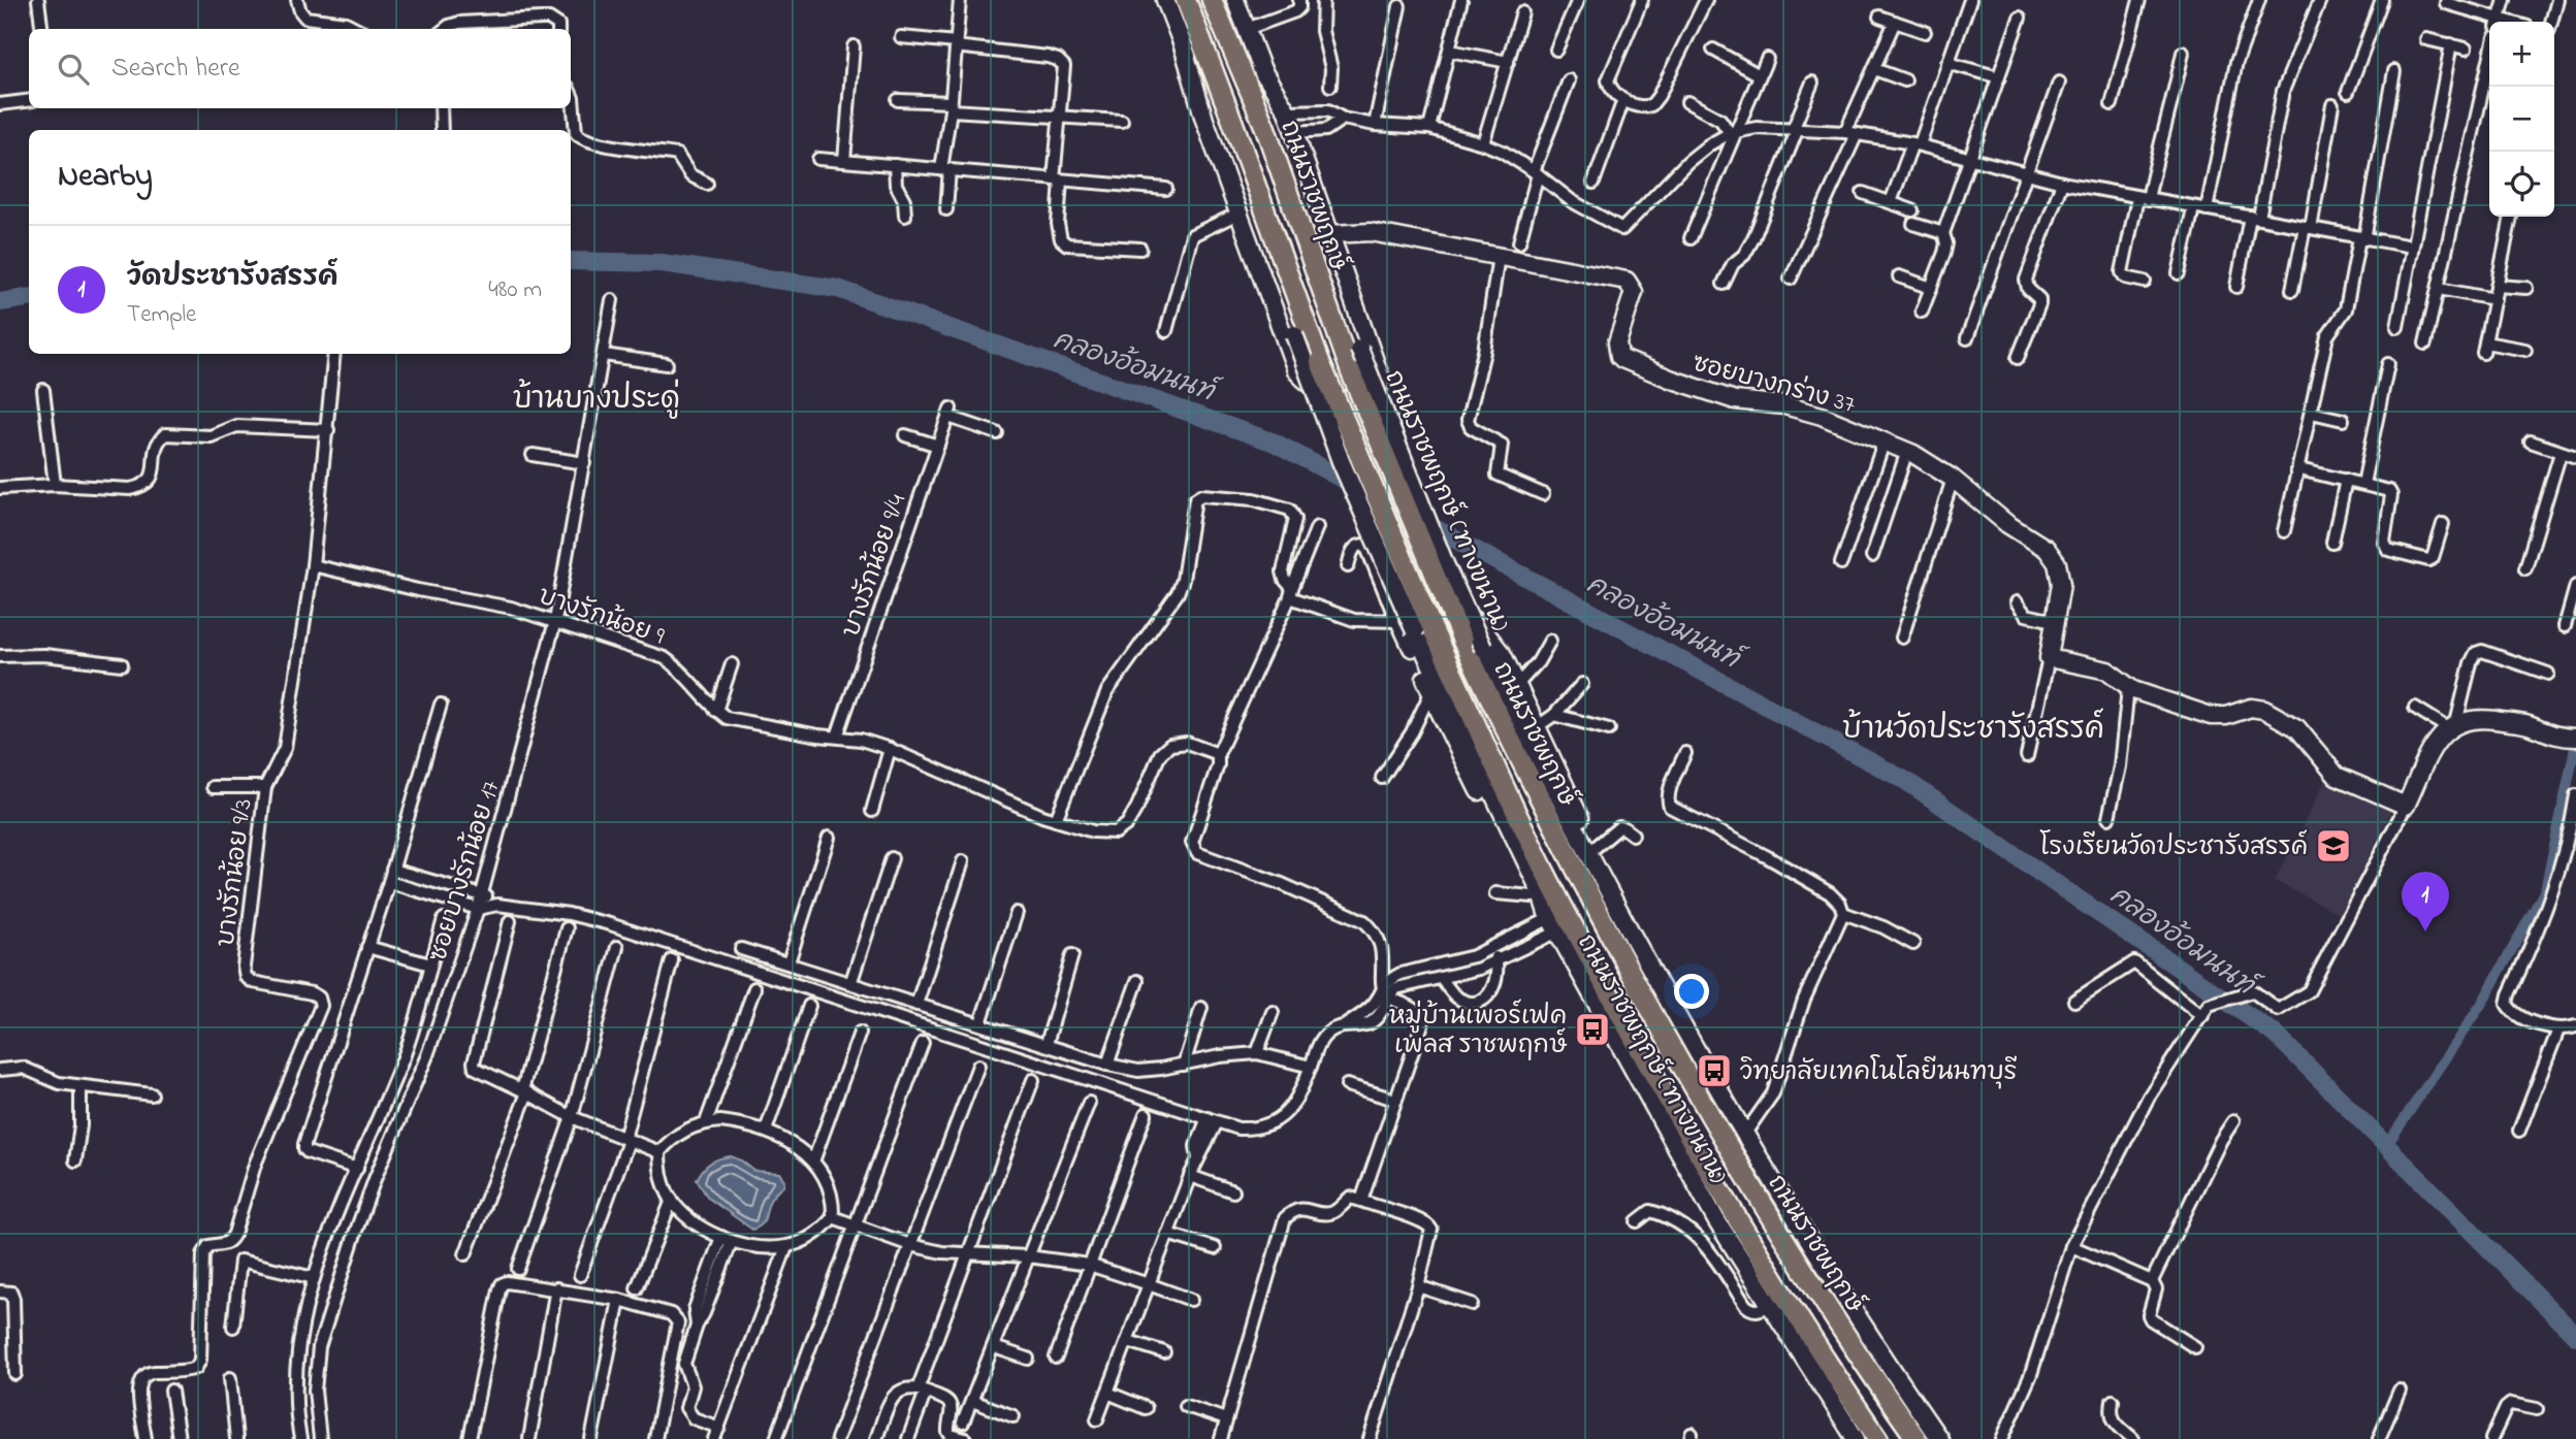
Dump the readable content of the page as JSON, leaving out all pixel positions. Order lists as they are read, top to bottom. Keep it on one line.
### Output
{"streets":{"main road":["ถนนราชพฤกษ์","ซอยบางกร่าง 37","ถนนราชพฤกษ์ (ทางขนาน)"],"street":["บางรักน้อย 9/4","บางรักน้อย 9","ซอยบางรักน้อย 17","บางรักน้อย 9/3"]},"crossings":[["ถนนราชพฤกษ์","ถนนราชพฤกษ์ (ทางขนาน)"],["บางรักน้อย 9","ซอยบางรักน้อย 17"],["บางรักน้อย 9","บางรักน้อย 9/3"]],"districts":["บ้านบางประดู่","บ้านวัดประชารังสรรค์"],"water":["คลองอ้อมนนท์"],"places":{"school or university":["โรงเรียนวัดประชารังสรรค์"],"bus stop":["หมู่บ้านเพอร์เฟค เพลส ราชพฤกษ์","วิทยาลัยเทคโนโลยีนนทบุรี"]},"page":{"map_buttons":["+","−"],"search":"Search here","heading":"Nearby","list":[{"mark":"1","name":"วัดประชารังสรรค์","note":"Temple","value":"480 m"}],"pins":"1"}}
